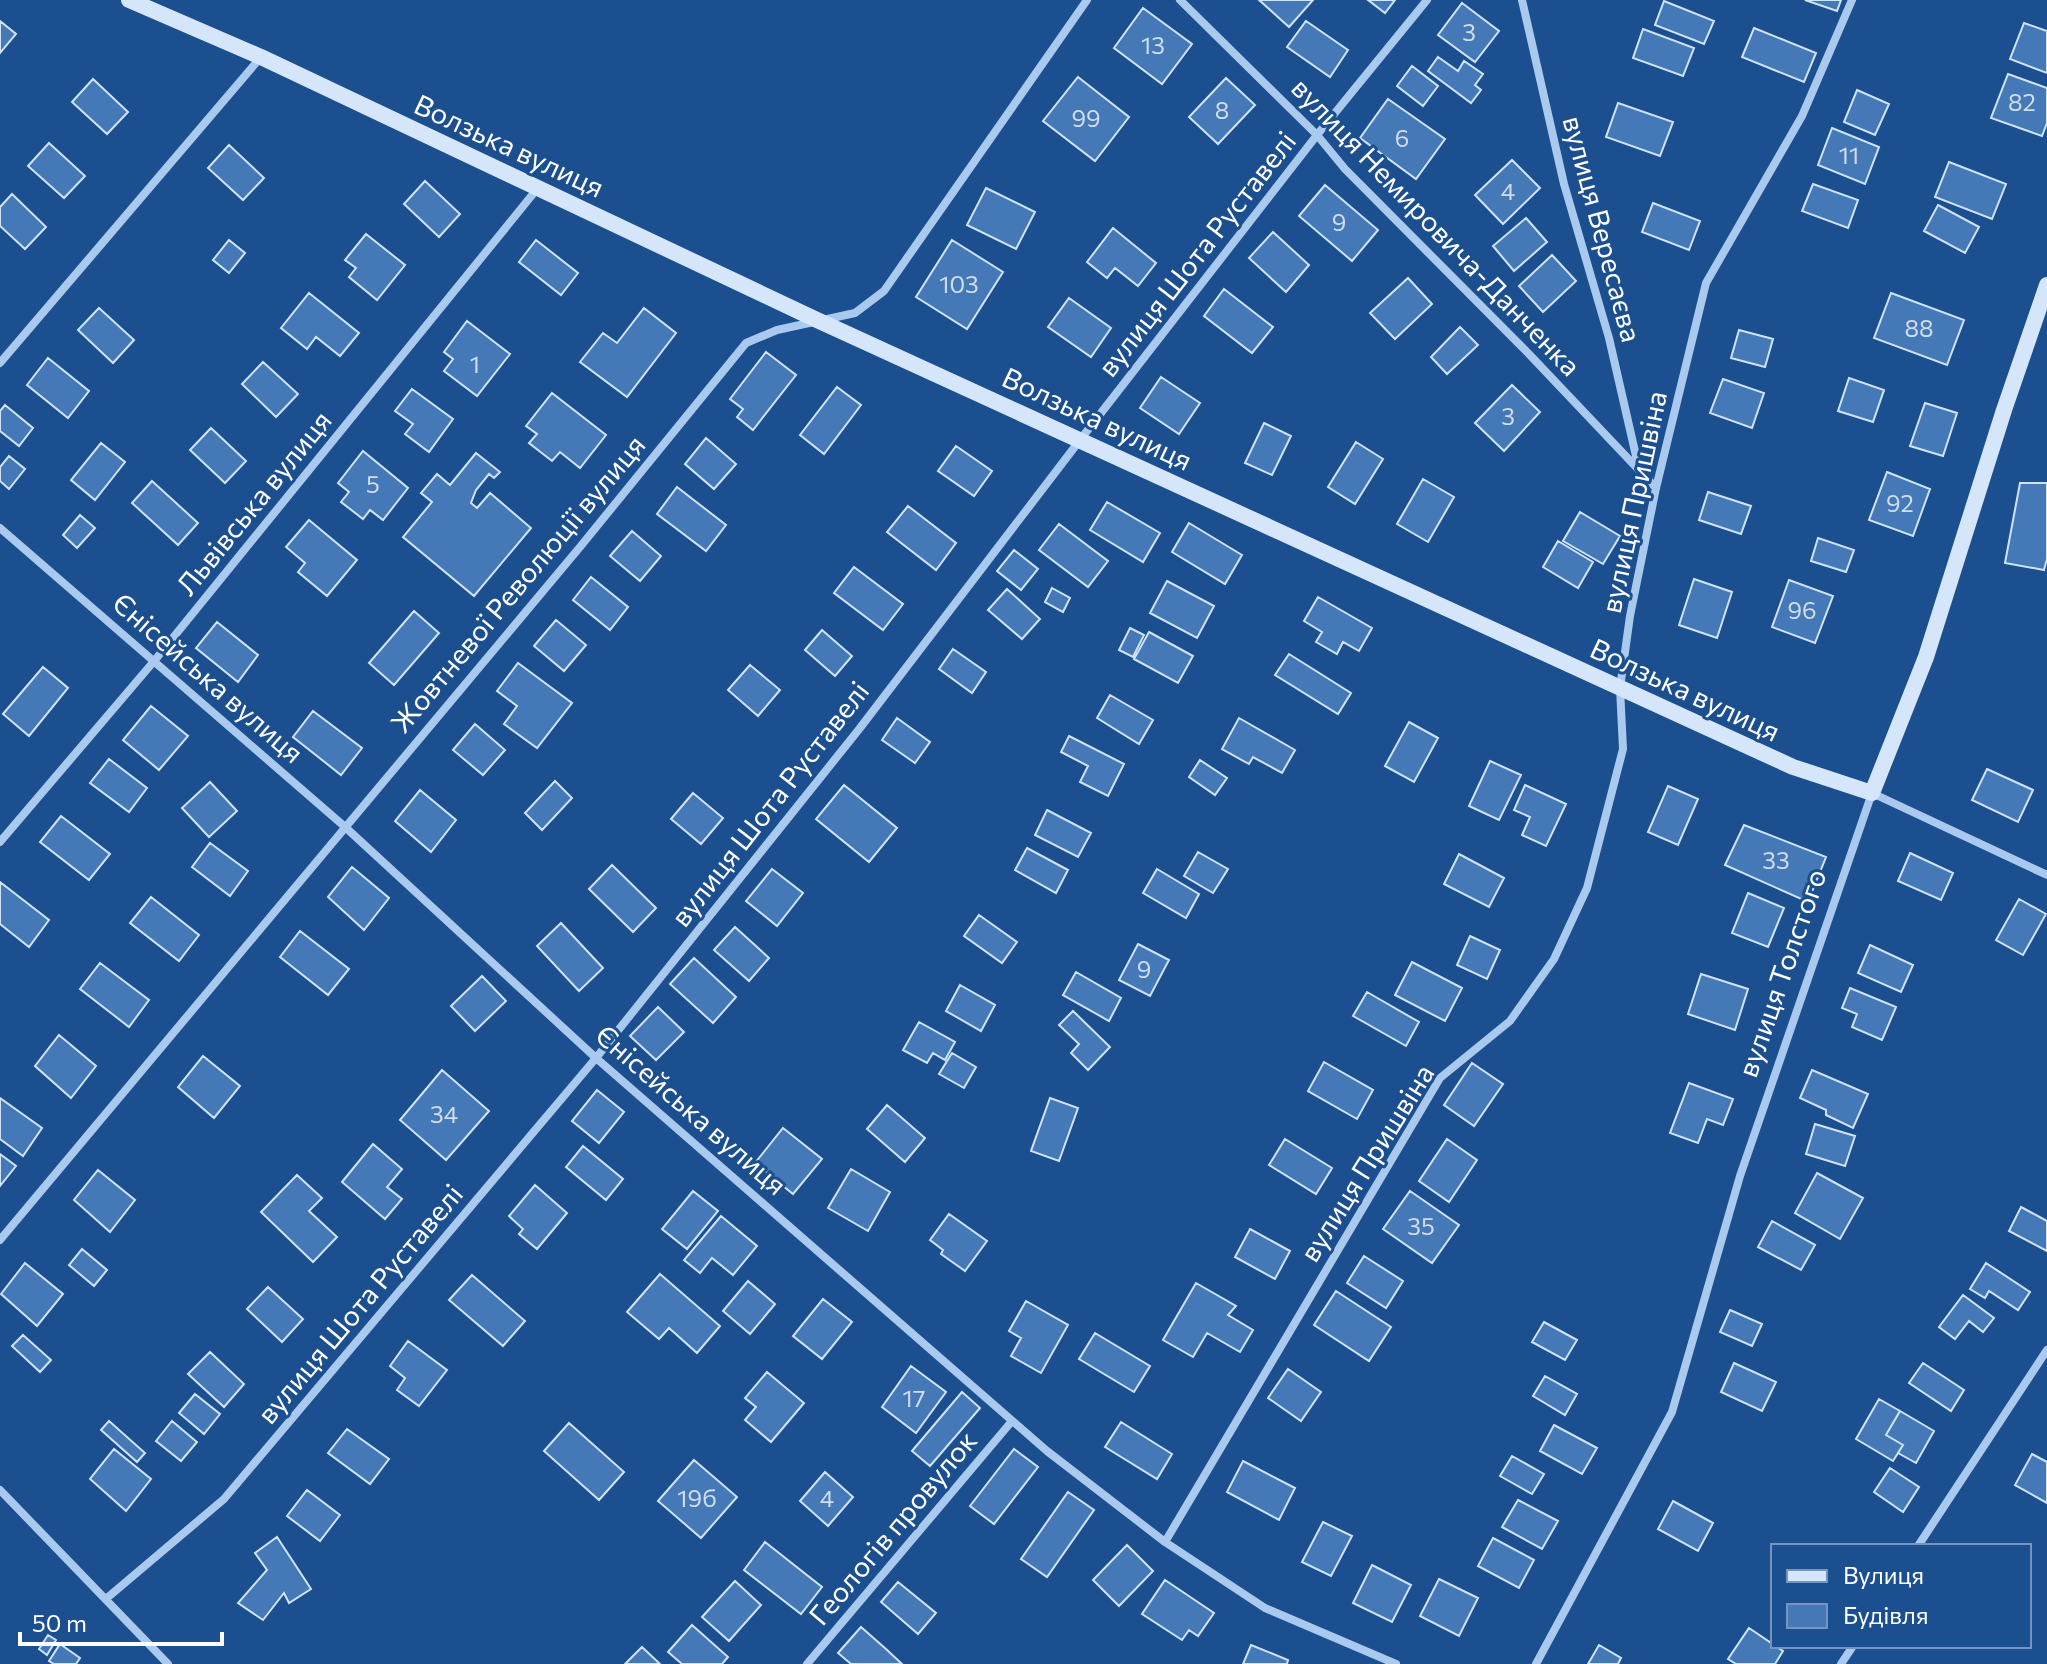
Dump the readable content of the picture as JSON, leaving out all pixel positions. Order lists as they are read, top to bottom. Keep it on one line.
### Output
{"streets":{"street":["Волзька вулиця","вулиця Немировича-Данченка","вулиця Вересаєва","вулиця Шота Руставелі","вулиця Пришвіна","Львівська вулиця","Жовтневої Революції вулиця","Єнісейська вулиця","вулиця Толстого","Геологів провулок"]},"crossings":[["Волзька вулиця","вулиця Шота Руставелі"],["Волзька вулиця","вулиця Пришвіна"],["Волзька вулиця","Львівська вулиця"],["Волзька вулиця","Жовтневої Революції вулиця"],["Волзька вулиця","вулиця Толстого"],["вулиця Немировича-Данченка","вулиця Вересаєва"],["вулиця Немировича-Данченка","вулиця Шота Руставелі"],["вулиця Немировича-Данченка","вулиця Пришвіна"],["вулиця Шота Руставелі","Єнісейська вулиця"],["вулиця Пришвіна","Єнісейська вулиця"],["Львівська вулиця","Єнісейська вулиця"],["Жовтневої Революції вулиця","Єнісейська вулиця"],["Єнісейська вулиця","Геологів провулок"]],"house_numbers":["3","13","82","8","99","6","11","4","9","103","88","1","3","5","92","96","33","9","34","35","17","19б","4"],"legend":["Вулиця","Будівля"],"scale_bar":"50 m"}
